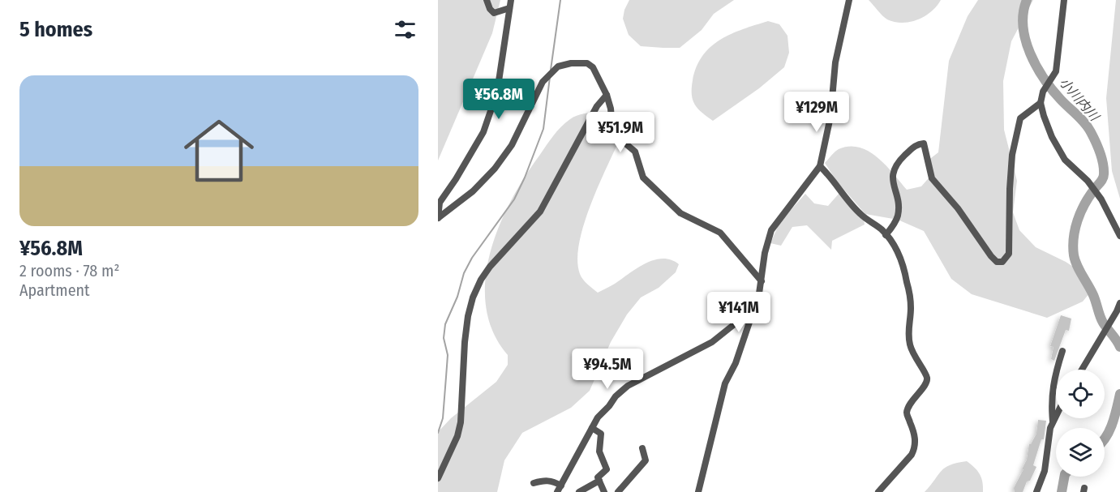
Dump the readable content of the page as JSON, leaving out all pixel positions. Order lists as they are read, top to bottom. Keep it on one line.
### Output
{"water":["小川内川"],"page":{"heading":"5 homes","list":[{"name":"¥56.8M","note":"2 rooms · 78 m² · Apartment"}],"price":["¥56.8M","¥129M","¥51.9M","¥141M","¥94.5M"]}}
